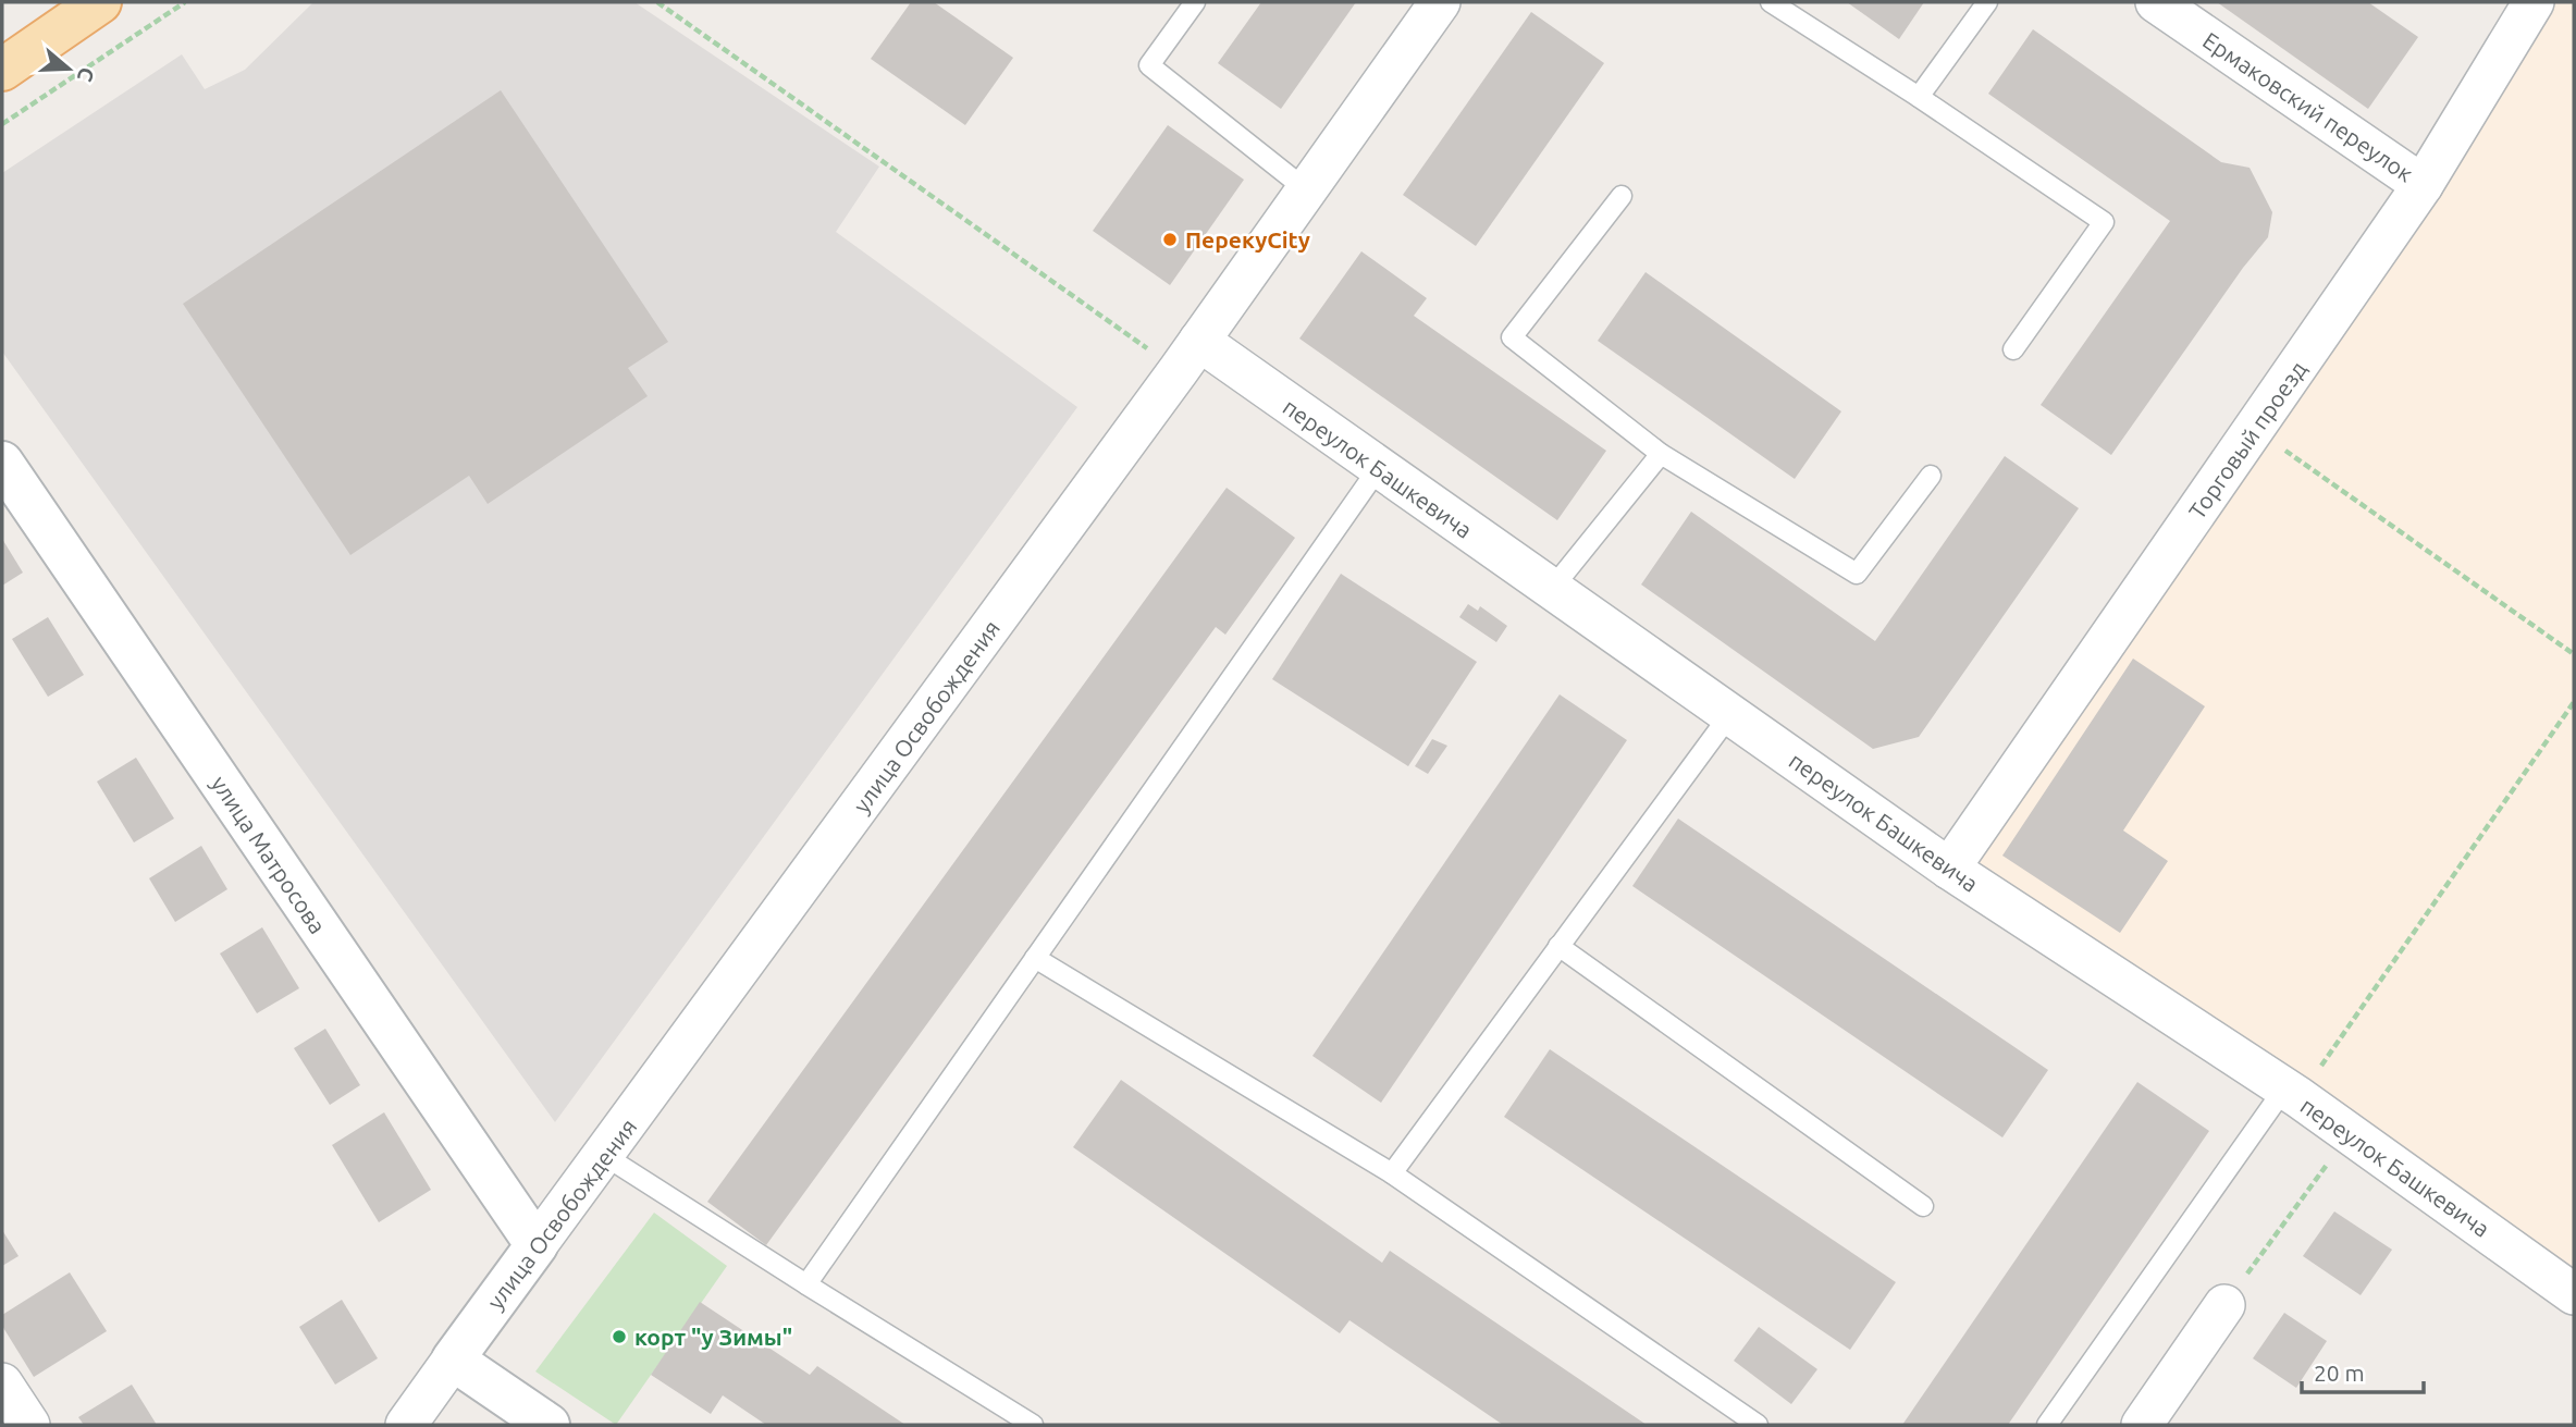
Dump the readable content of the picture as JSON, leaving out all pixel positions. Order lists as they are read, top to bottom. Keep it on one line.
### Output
{"streets":{"street":["Ермаковский переулок","Торговый проезд","переулок Башкевича","улица Освобождения","улица Матросова"]},"crossings":[["Ермаковский переулок","Торговый проезд"],["Торговый проезд","переулок Башкевича"],["переулок Башкевича","улица Освобождения"],["улица Освобождения","улица Матросова"]],"places":["ПерекуCity","корт \"у Зимы\""],"scale_bar":"20 m","north":"right"}
